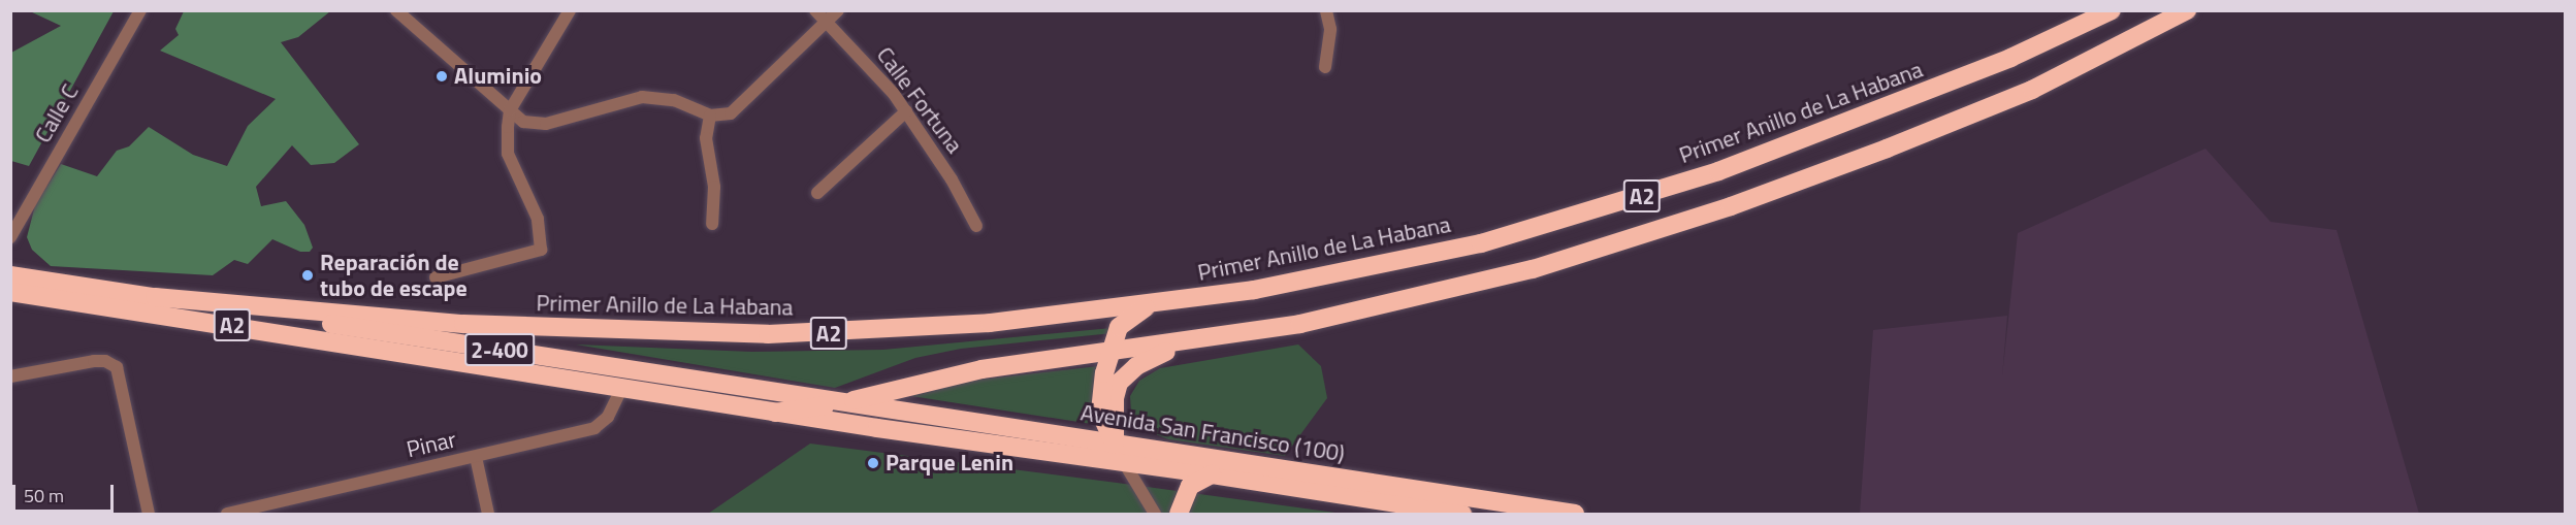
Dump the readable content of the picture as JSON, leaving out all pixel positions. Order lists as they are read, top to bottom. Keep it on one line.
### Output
{"streets":{"highway":["Primer Anillo de La Habana","A2","2-400","Avenida San Francisco (100)"],"street":["Calle Fortuna","Calle C","Pinar"]},"crossings":[["Primer Anillo de La Habana","A2"],["Primer Anillo de La Habana","2-400"],["A2","2-400"],["A2","Avenida San Francisco (100)"],["A2","Pinar"],["2-400","Avenida San Francisco (100)"]],"places":["Aluminio","Reparación de tubo de escape","Parque Lenin"],"scale_bar":"50 m"}
